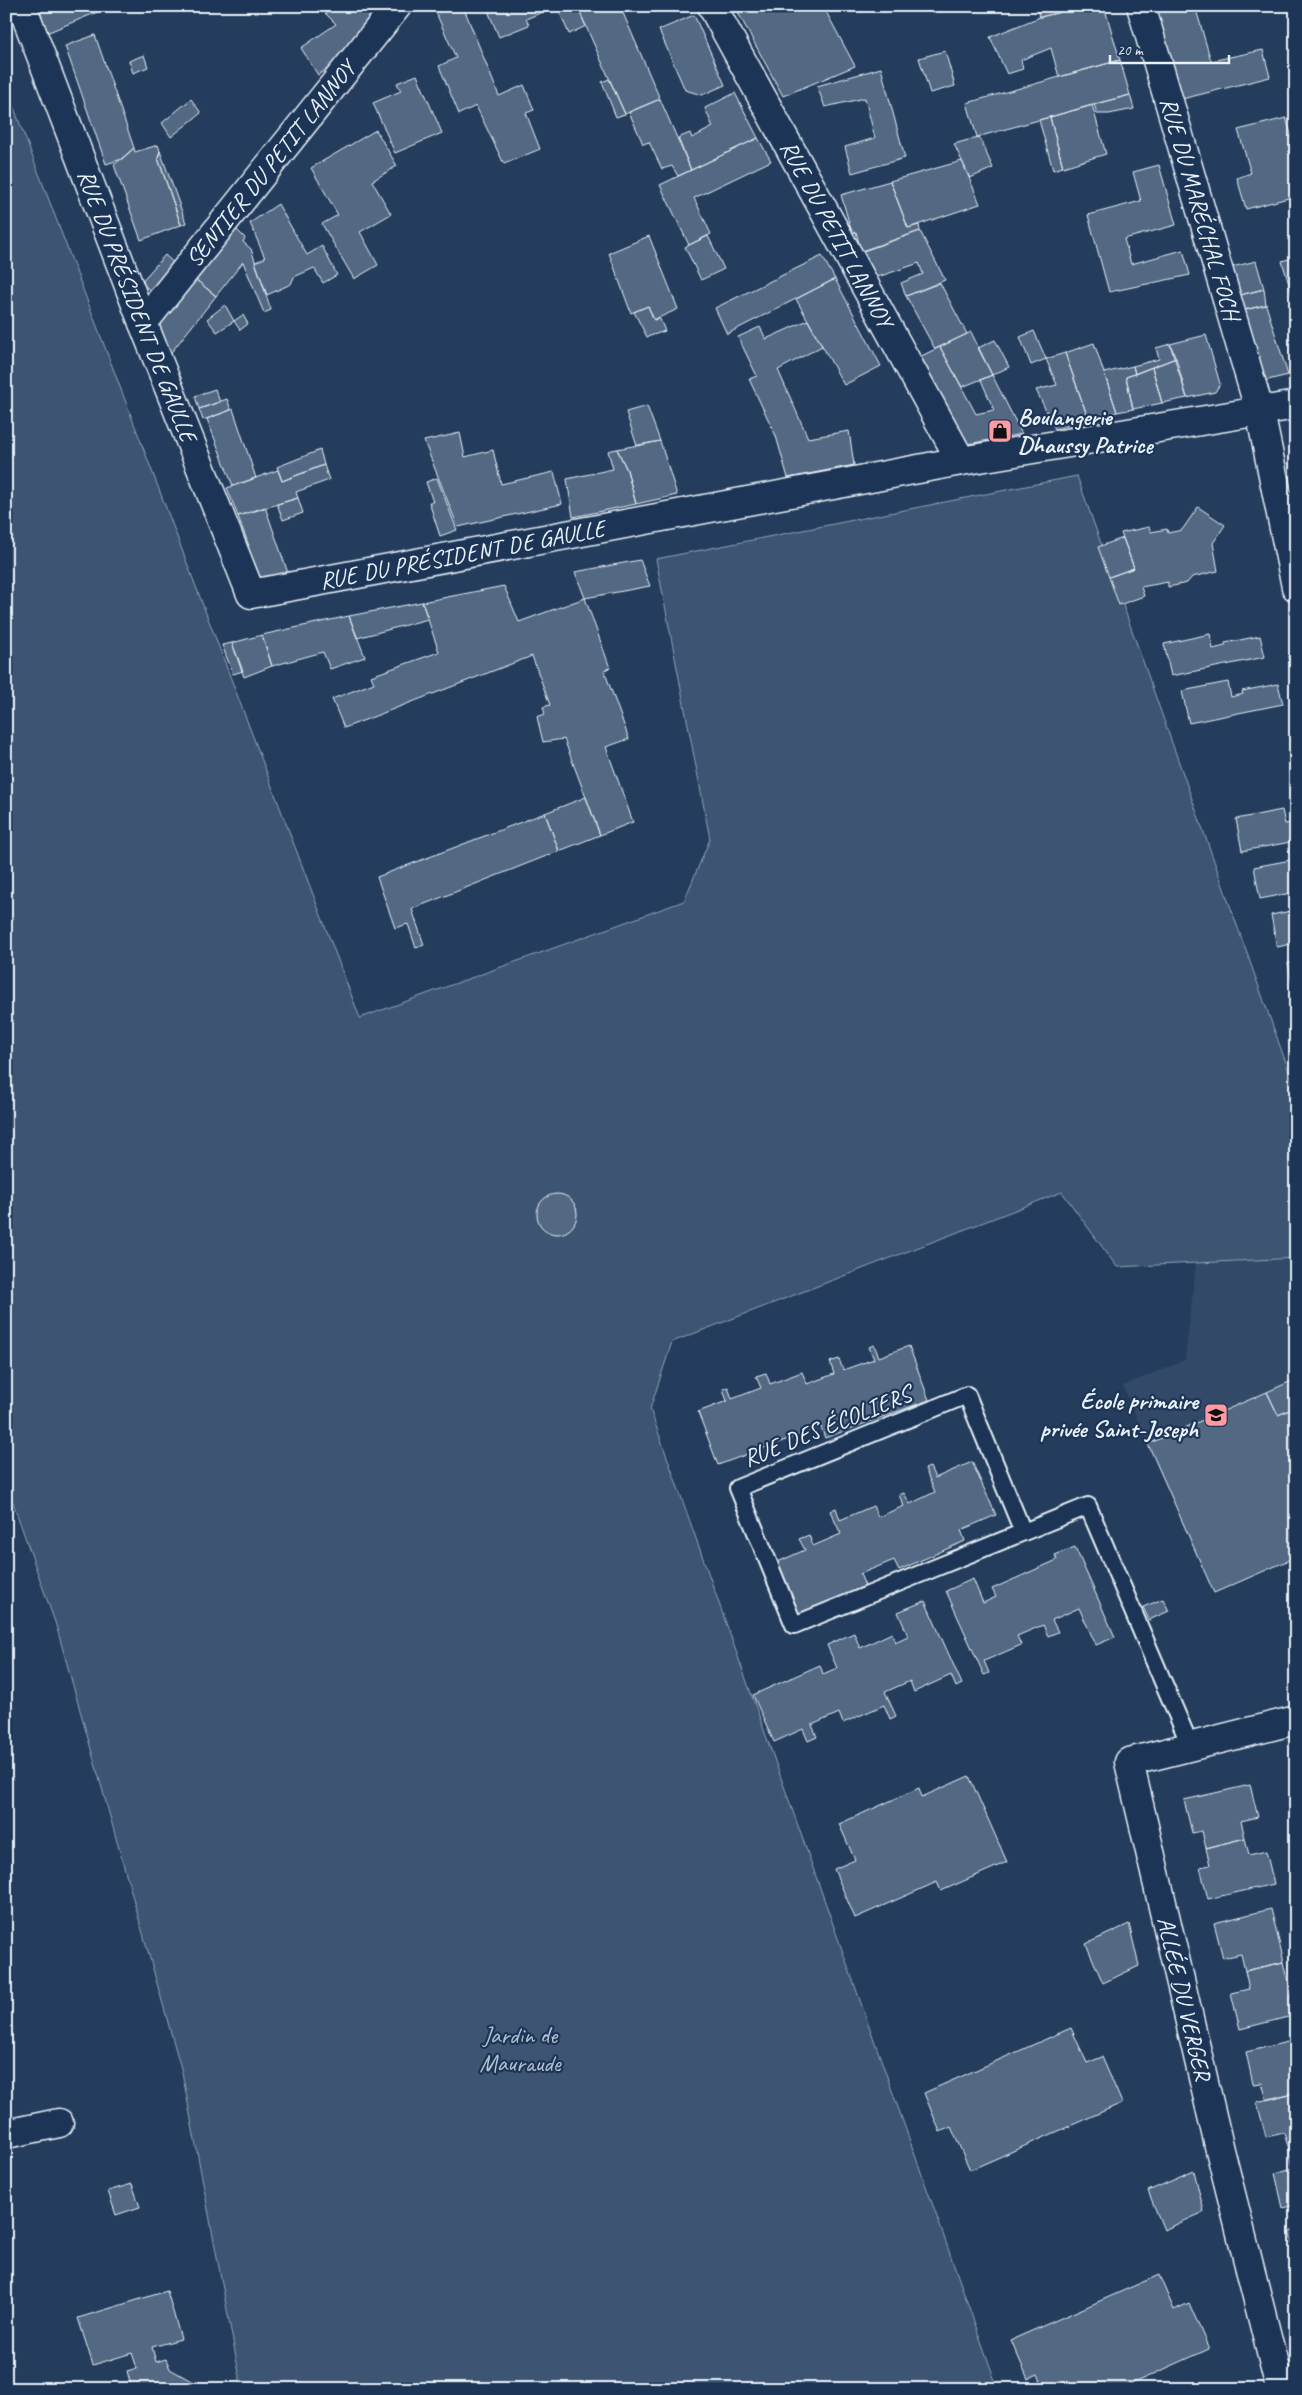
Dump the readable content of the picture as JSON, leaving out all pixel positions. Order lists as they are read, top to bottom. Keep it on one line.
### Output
{"streets":{"street":["SENTIER DU PETIT LANNOY","RUE DU MARÉCHAL FOCH","RUE DU PETIT LANNOY","RUE DU PRÉSIDENT DE GAULLE","ALLÉE DU VERGER"],"lane":["RUE DES ÉCOLIERS"]},"crossings":[["SENTIER DU PETIT LANNOY","RUE DU PRÉSIDENT DE GAULLE"],["RUE DU MARÉCHAL FOCH","RUE DU PRÉSIDENT DE GAULLE"],["RUE DU PETIT LANNOY","RUE DU PRÉSIDENT DE GAULLE"],["RUE DES ÉCOLIERS","ALLÉE DU VERGER"]],"parks":["Jardin de Mauraude"],"places":{"shop":["Boulangerie Dhaussy Patrice"],"school or university":["École primaire privée Saint-Joseph"]},"scale_bar":"20 m"}
